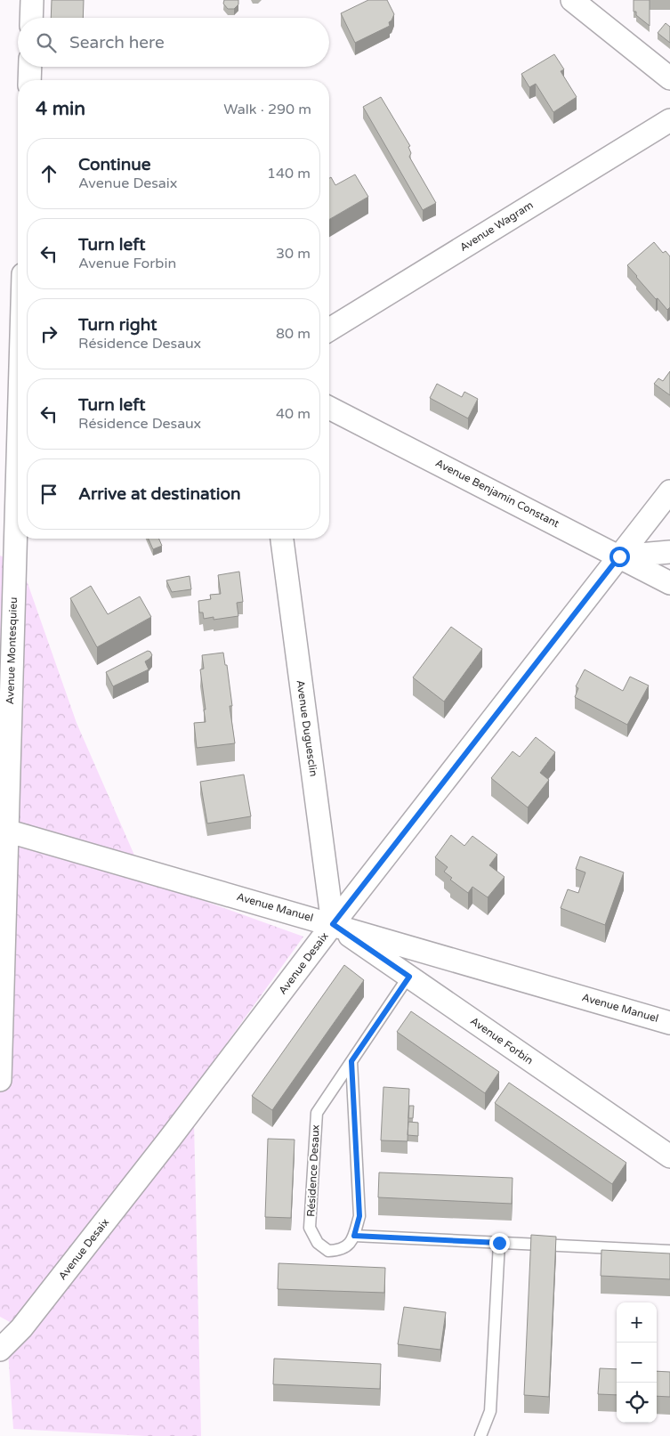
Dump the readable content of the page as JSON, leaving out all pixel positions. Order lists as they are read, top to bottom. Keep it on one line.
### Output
{"streets":{"street":["Avenue Wagram","Avenue Benjamin Constant","Avenue Montesquieu","Avenue Duguesclin","Avenue Manuel","Avenue Desaix","Avenue Forbin"],"lane":["Résidence Desaux"]},"crossings":[["Avenue Benjamin Constant","Avenue Desaix"],["Avenue Montesquieu","Avenue Manuel"],["Avenue Duguesclin","Avenue Manuel"],["Avenue Duguesclin","Avenue Desaix"],["Avenue Duguesclin","Avenue Forbin"],["Avenue Manuel","Avenue Desaix"],["Avenue Manuel","Avenue Forbin"],["Avenue Desaix","Avenue Forbin"],["Avenue Forbin","Résidence Desaux"]],"page":{"search":"Search here","heading":["4 min","Walk · 290 m"],"list":[["Continue","Avenue Desaix","140 m"],["Turn left","Avenue Forbin","30 m"],["Turn right","Résidence Desaux","80 m"],["Turn left","Résidence Desaux","40 m"],"Arrive at destination"],"map_buttons":["+","−"]}}
